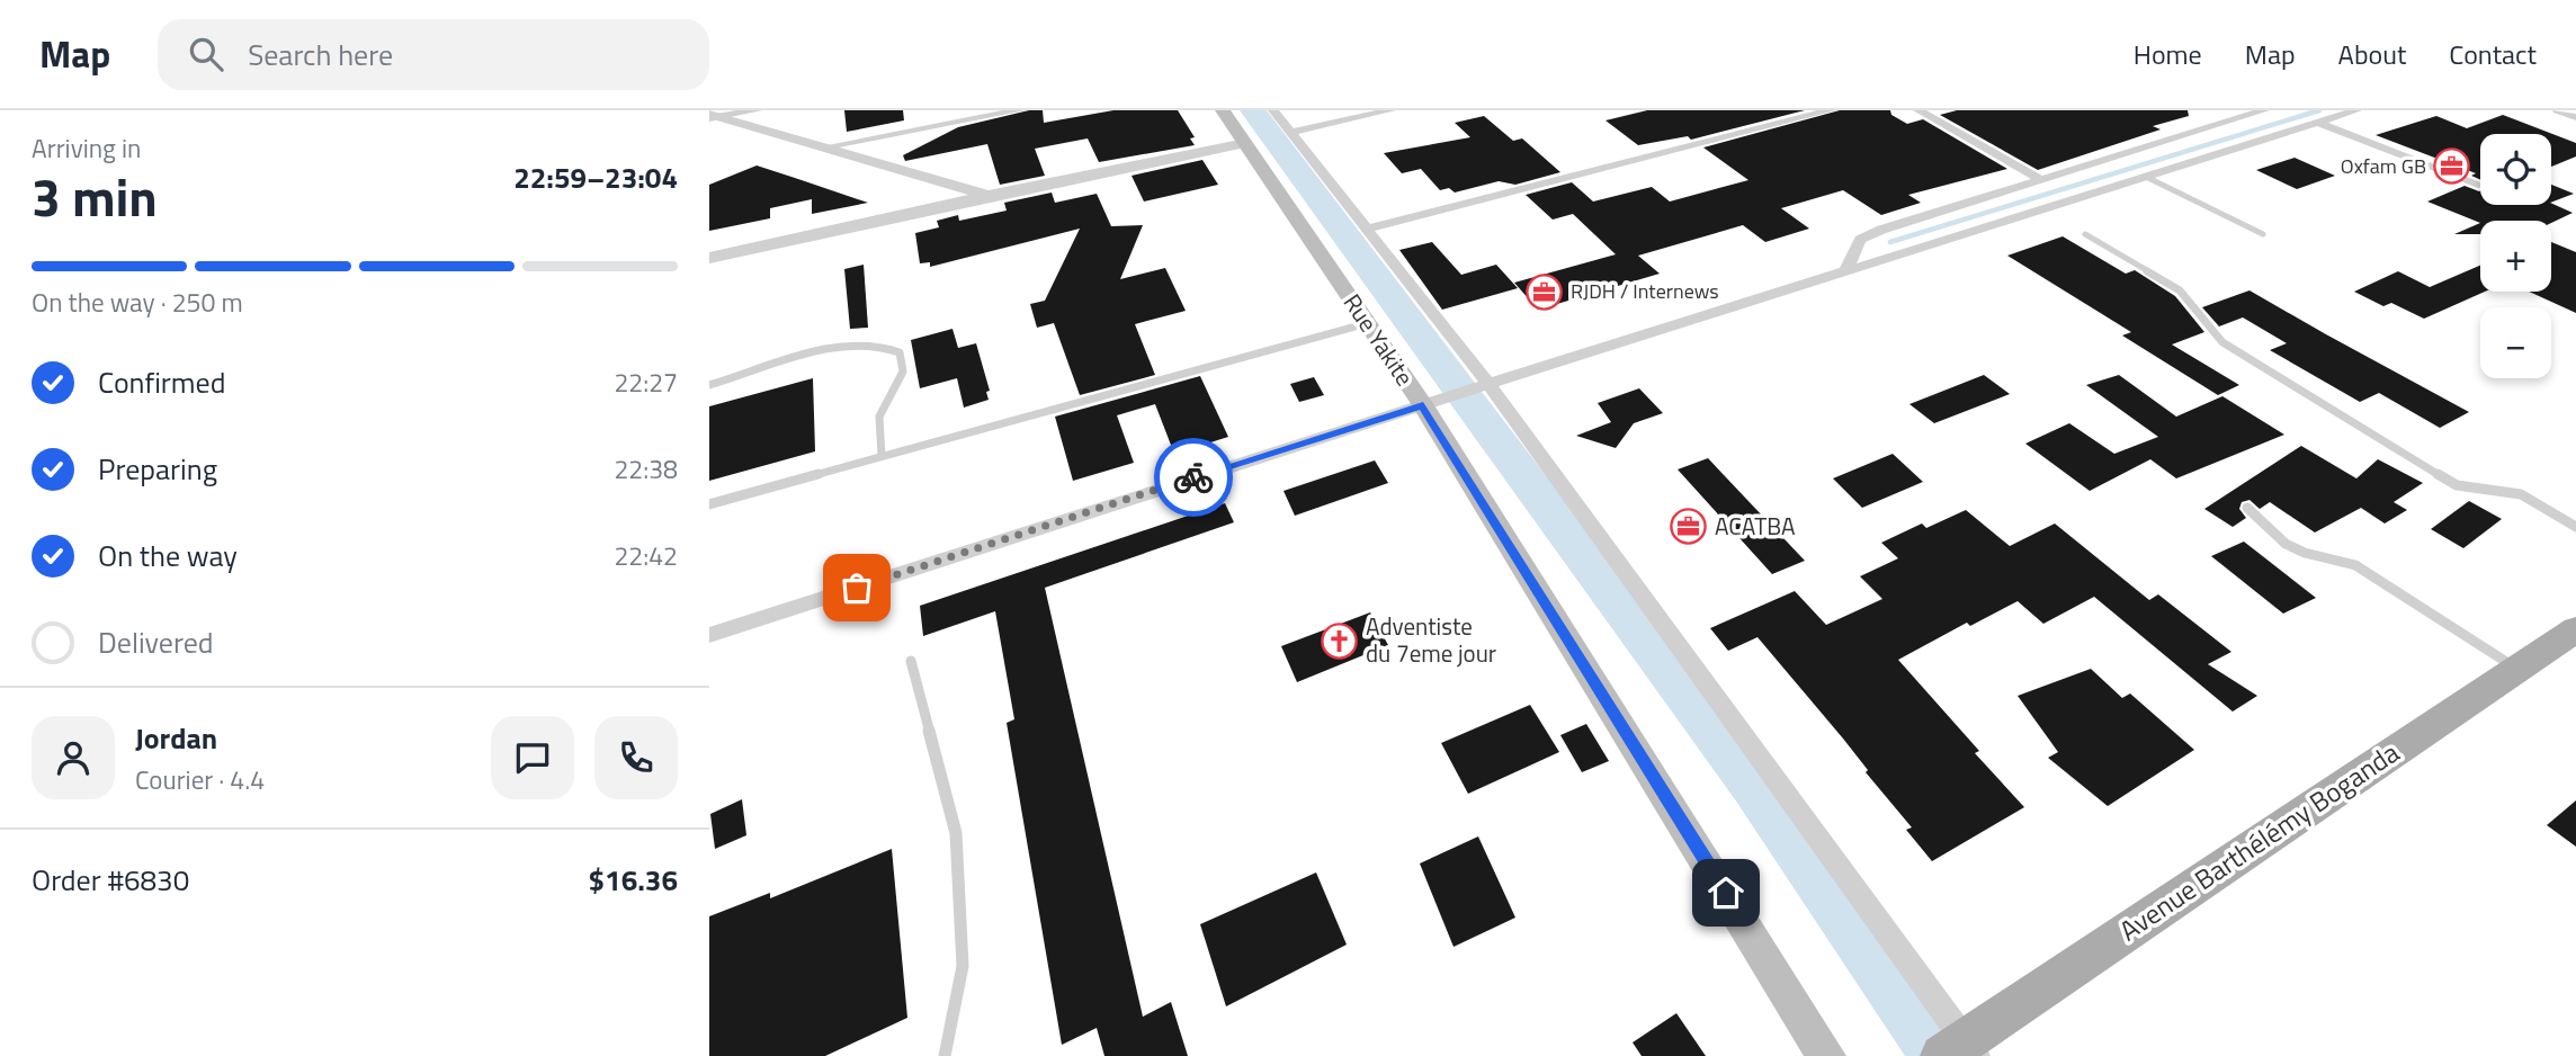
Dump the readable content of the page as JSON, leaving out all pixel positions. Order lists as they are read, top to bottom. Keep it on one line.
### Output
{"streets":{"main road":["Rue Yakite","Avenue Barthélémy Boganda"]},"places":{"office":["Oxfam GB","RJDH / Internews","ACATBA"],"church":["Adventiste du 7eme jour"]},"page":{"header":"Map","search":"Search here","nav":["Home","Map","About","Contact"],"heading":["3 min","Arriving in","22:59–23:04"],"panel":["Jordan","Courier · 4.4","Order #6830","$16.36"],"map_buttons":["+","−"],"bar":"On the way · 250 m","list":[["Confirmed","22:27"],["Preparing","22:38"],["On the way","22:42"],"Delivered"]}}
